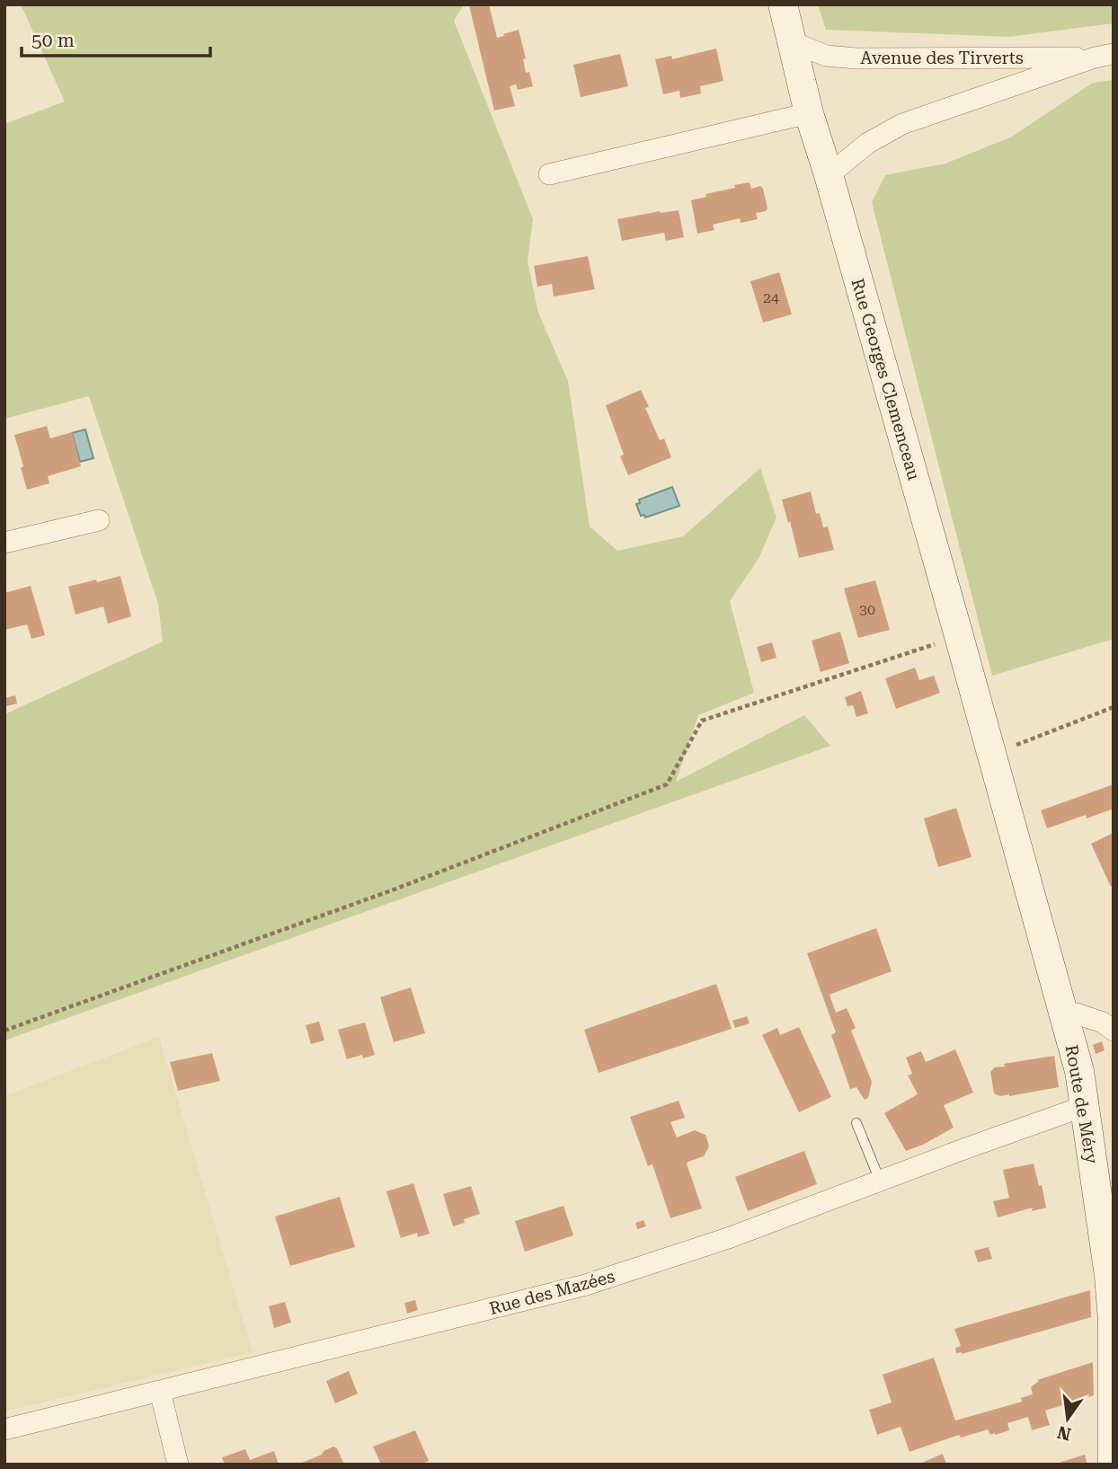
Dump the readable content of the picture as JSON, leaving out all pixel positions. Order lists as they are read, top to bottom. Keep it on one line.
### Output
{"streets":{"main road":["Rue Georges Clemenceau","Route de Méry"],"street":["Avenue des Tirverts","Rue des Mazées"]},"crossings":[["Avenue des Tirverts","Rue Georges Clemenceau"],["Rue Georges Clemenceau","Route de Méry"],["Route de Méry","Rue des Mazées"]],"house_numbers":["24","30"],"scale_bar":"50 m","north":"bottom"}
